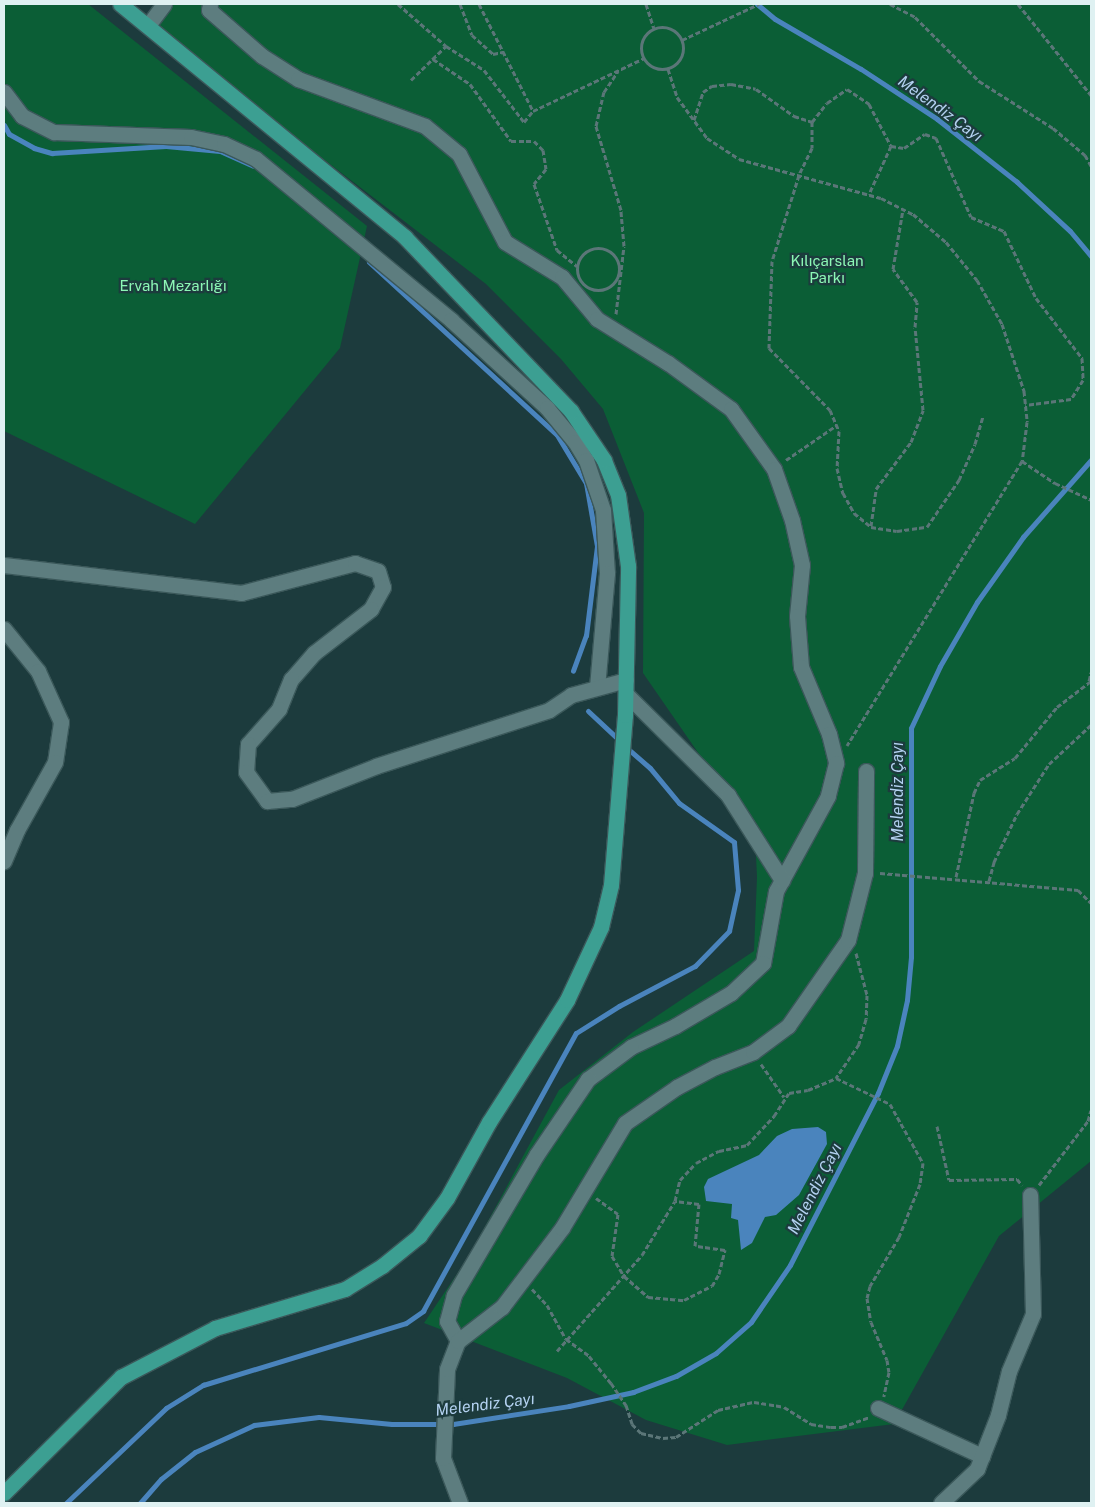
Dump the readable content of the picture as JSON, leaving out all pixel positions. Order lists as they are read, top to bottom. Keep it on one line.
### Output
{"water":["Melendiz Çayı"],"parks":["Kılıçarslan Parkı","Ervah Mezarlığı"]}
